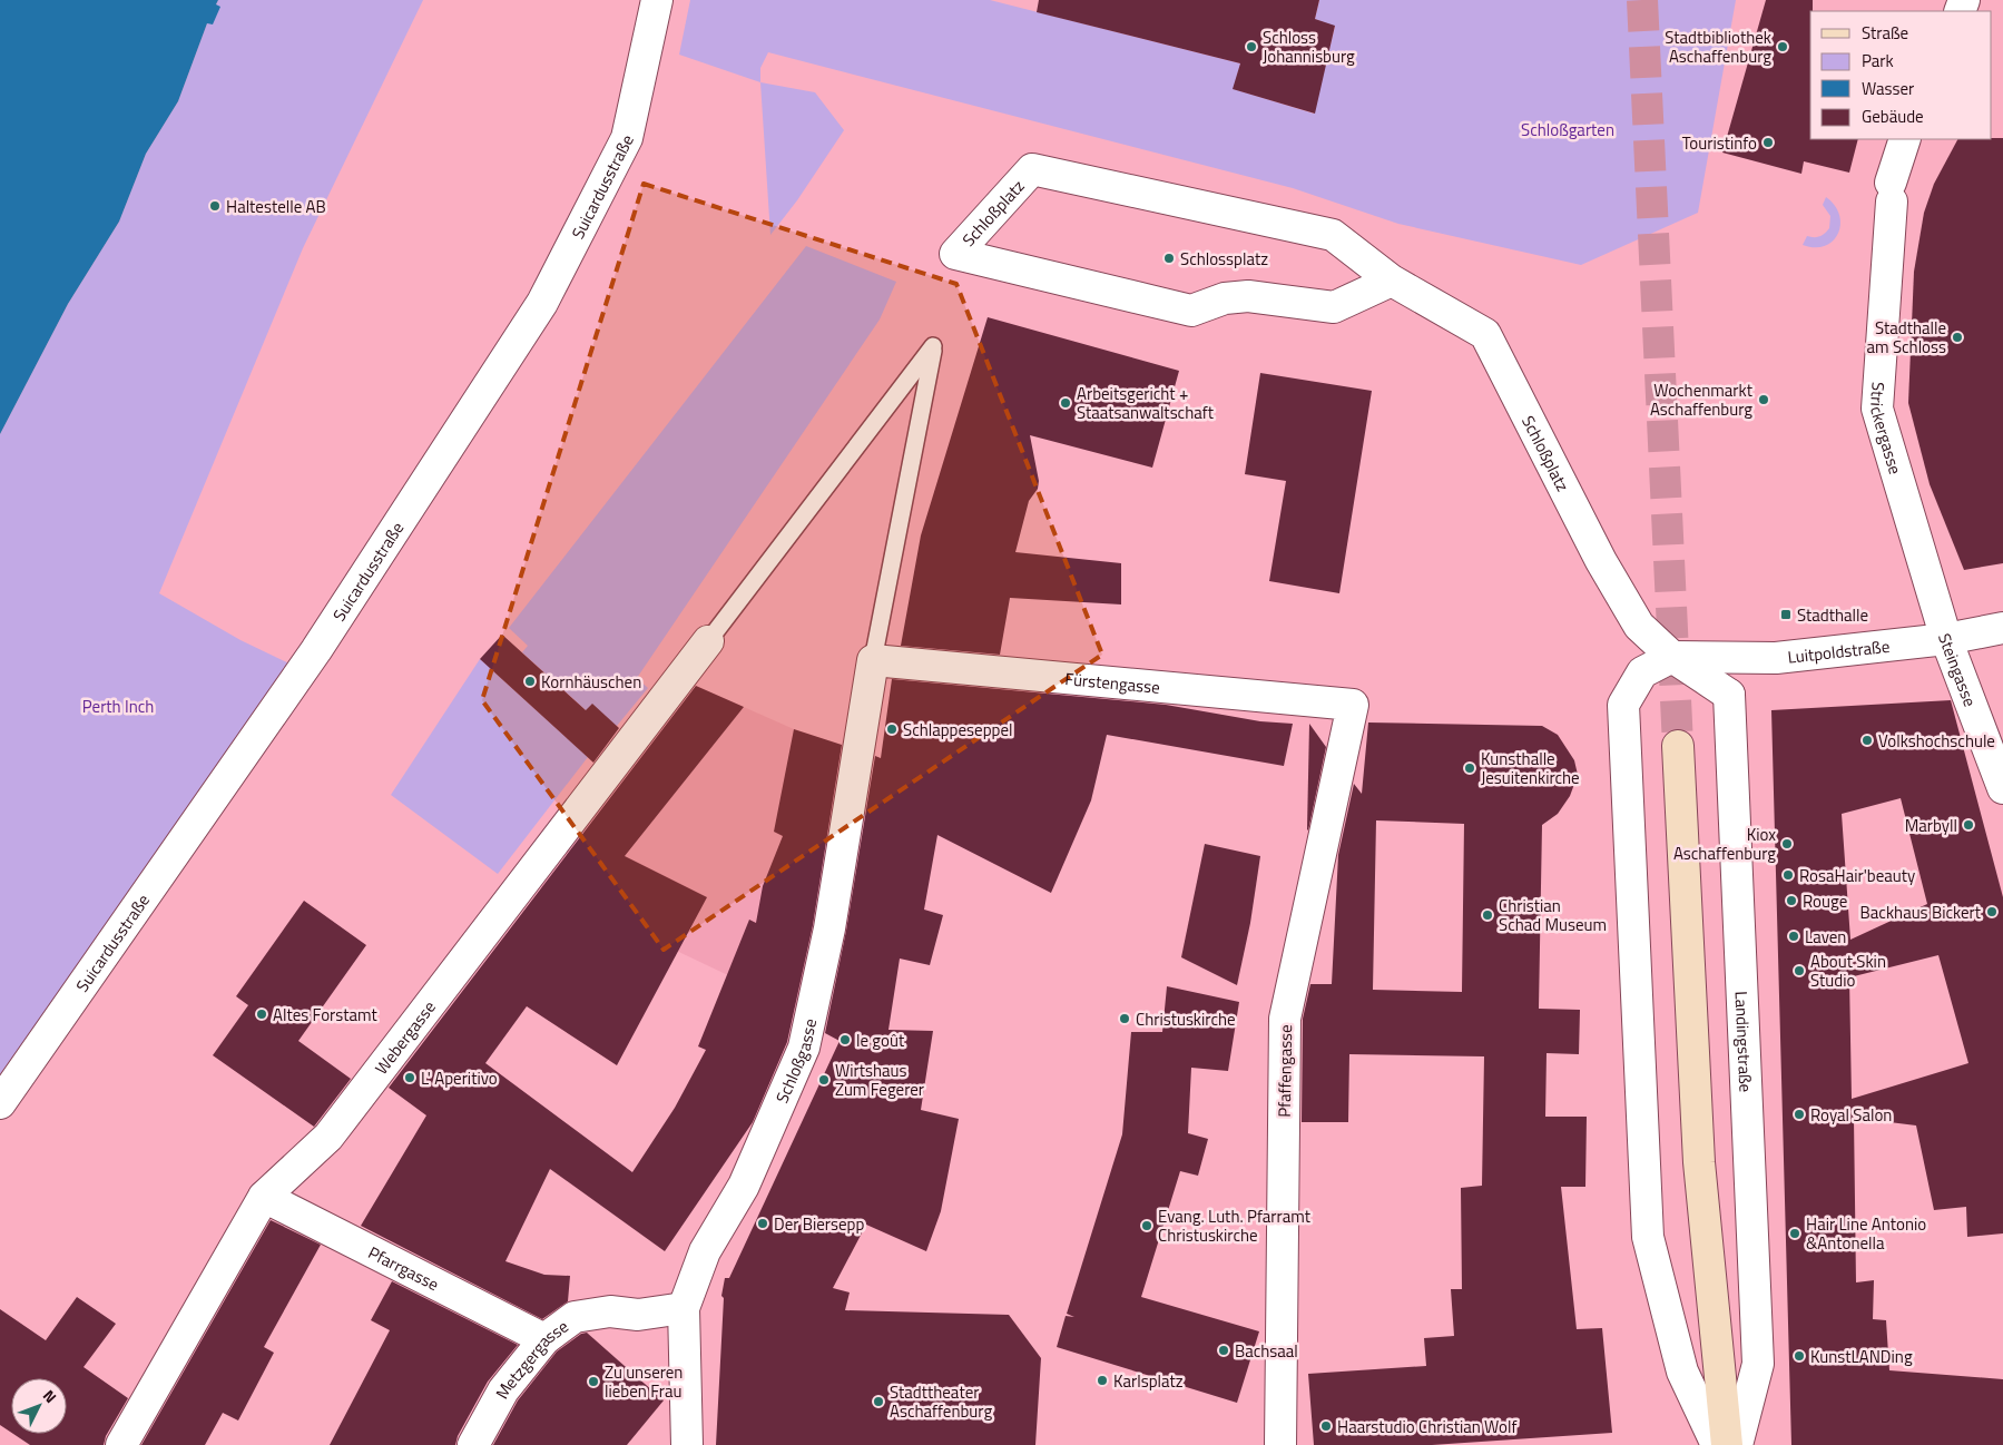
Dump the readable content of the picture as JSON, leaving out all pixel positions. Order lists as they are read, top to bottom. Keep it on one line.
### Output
{"streets":{"street":["Suicardusstraße","Schloßplatz","Strickergasse","Luitpoldstraße","Steingasse","Fürstengasse","Webergasse","Landingstraße","Schloßgasse","Pfaffengasse","Pfarrgasse","Metzgergasse"]},"crossings":[["Schloßplatz","Luitpoldstraße"],["Strickergasse","Steingasse"],["Luitpoldstraße","Steingasse"],["Fürstengasse","Schloßgasse"],["Fürstengasse","Pfaffengasse"],["Webergasse","Pfarrgasse"],["Schloßgasse","Metzgergasse"],["Pfarrgasse","Metzgergasse"]],"parks":["Schloßgarten","Perth Inch"],"places":{"other":["Schloss Johannisburg","Stadtbibliothek Aschaffenburg","Touristinfo","Haltestelle AB","Schlossplatz","Stadthalle am Schloss","Wochenmarkt Aschaffenburg","Arbeitsgericht + Staatsanwaltschaft","Kornhäuschen","Schlappeseppel","Volkshochschule","Kunsthalle Jesuitenkirche","Marbyll","Kiox Aschaffenburg","RosaHair'beauty","Rouge","Backhaus Bickert","Christian Schad Museum","Laven","About Skin Studio","Altes Forstamt","Christuskirche","le goût","L' Aperitivo","Wirtshaus Zum Fegerer","Royal Salon","Der Biersepp","Evang. Luth. Pfarramt Christuskirche","Hair Line Antonio &Antonella","Bachsaal","KunstLANDing","Karlsplatz","Zu unseren lieben Frau","Stadttheater Aschaffenburg","Haarstudio Christian Wolf"],"transit":["Stadthalle"]},"legend":["Straße","Park","Wasser","Gebäude"],"north":"top right"}
